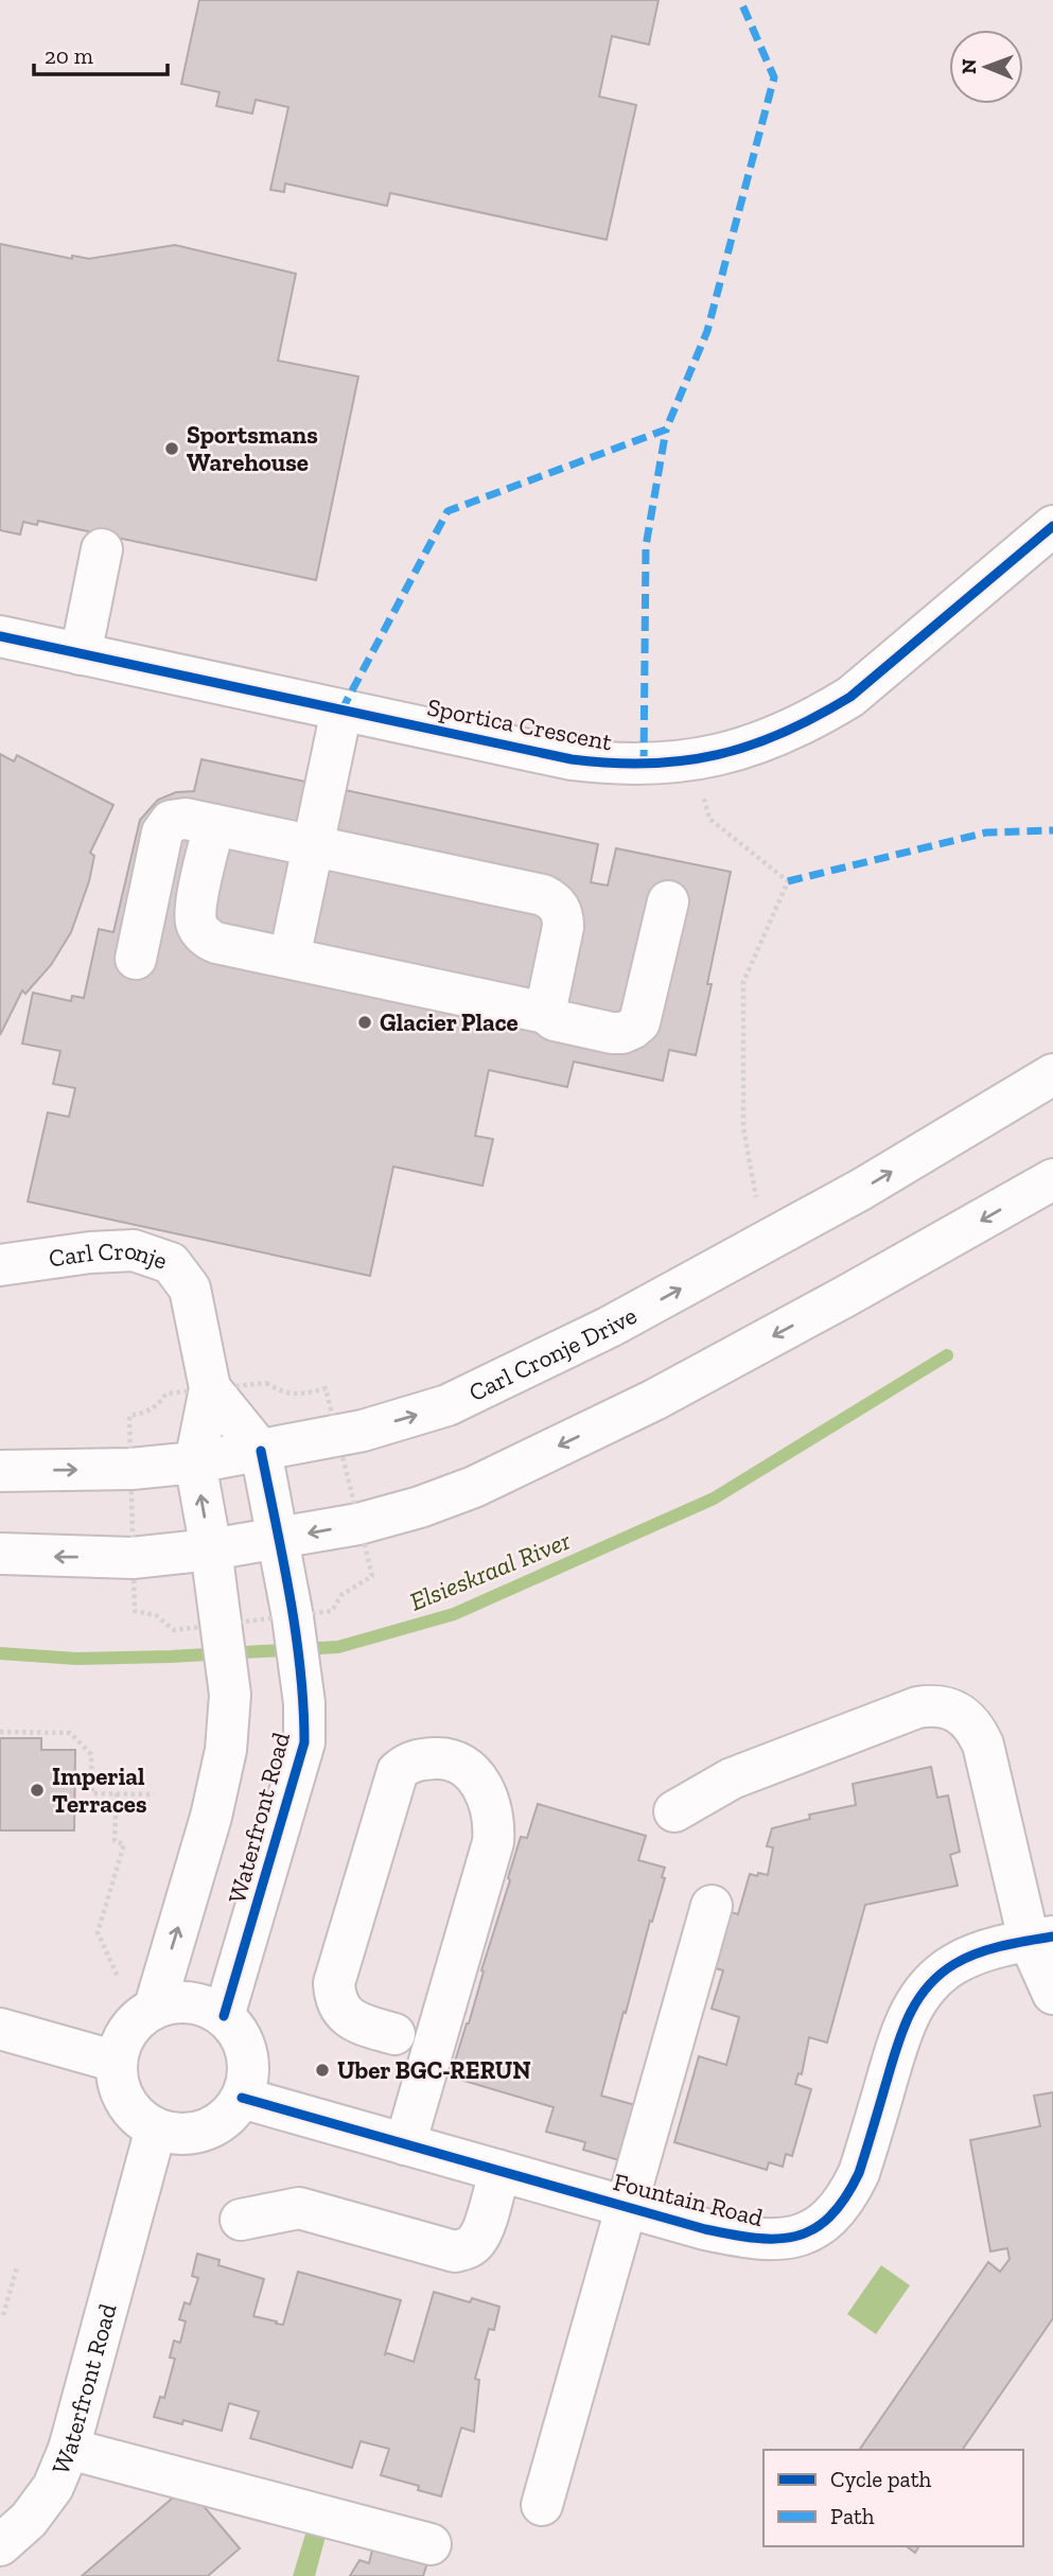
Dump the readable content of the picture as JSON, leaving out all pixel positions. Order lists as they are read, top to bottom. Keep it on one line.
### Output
{"streets":{"street":["Sportica Crescent","Carl Cronje","Carl Cronje Drive","Waterfront Road","Fountain Road"]},"crossings":[["Carl Cronje","Carl Cronje Drive"],["Carl Cronje","Waterfront Road"],["Carl Cronje Drive","Waterfront Road"],["Waterfront Road","Fountain Road"]],"water":["Elsieskraal River"],"places":["Sportsmans Warehouse","Glacier Place","Imperial Terraces","Uber BGC-RERUN"],"legend":["Cycle path","Path"],"scale_bar":"20 m","north":"left"}
